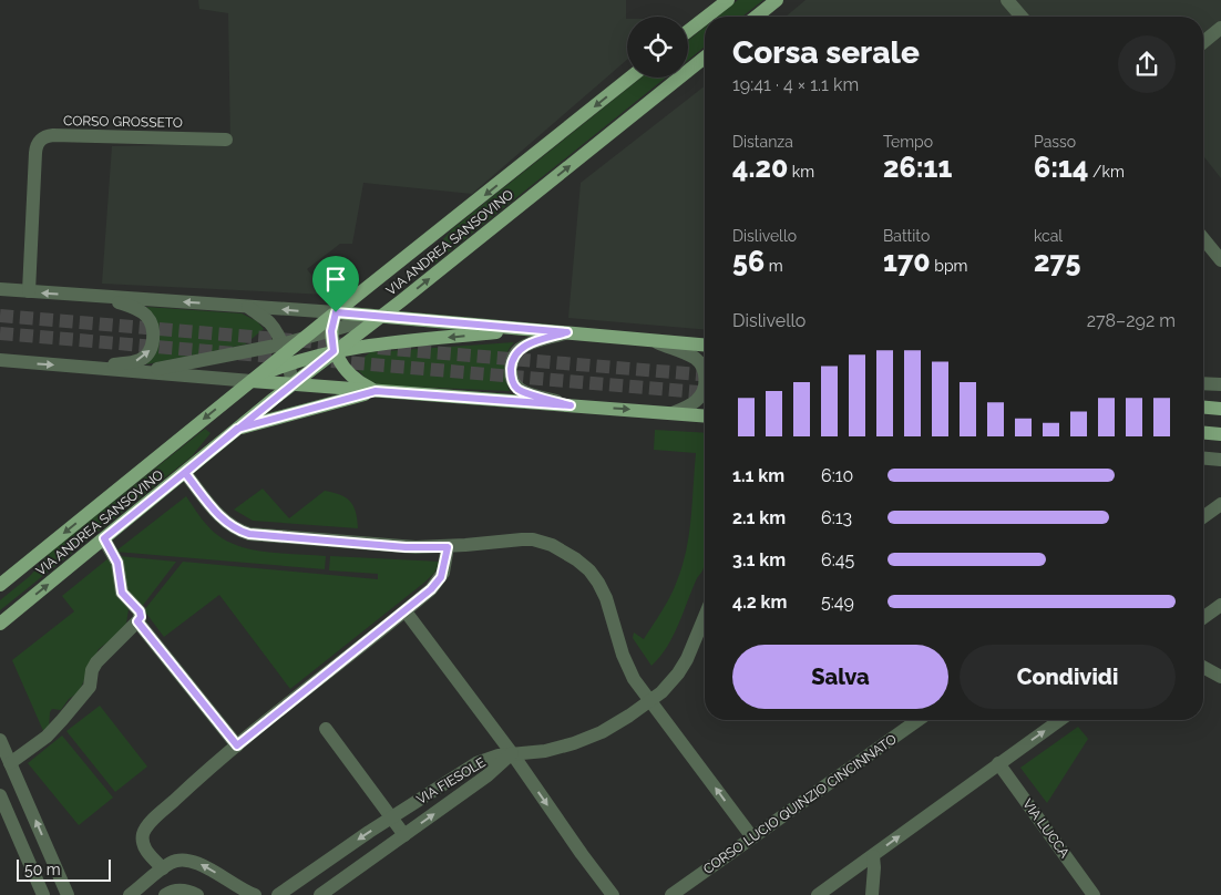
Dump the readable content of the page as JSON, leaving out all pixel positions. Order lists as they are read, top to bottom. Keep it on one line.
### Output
{"streets":{"main road":["VIA ANDREA SANSOVINO"],"street":["CORSO GROSSETO","VIA FIESOLE","CORSO LUCIO QUINZIO CINCINNATO","VIA LUCCA"]},"scale_bar":"50 m","page":{"heading":["Corsa serale","19:41 · 4 × 1.1 km"],"stats":[["Distanza","4.20 km"],["Tempo","26:11"],["Passo","6:14 /km"],["Dislivello","56 m"],["Battito","170 bpm"],["kcal","275"]],"chart":["Dislivello","278–292 m"],"list":[{"name":"1.1 km","note":"6:10"},{"name":"2.1 km","note":"6:13"},{"name":"3.1 km","note":"6:45"},{"name":"4.2 km","note":"5:49"}],"buttons":["Salva","Condividi"],"scale":"50 m"}}
